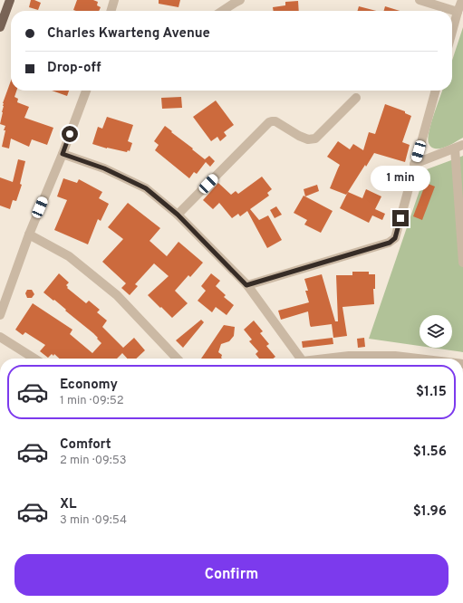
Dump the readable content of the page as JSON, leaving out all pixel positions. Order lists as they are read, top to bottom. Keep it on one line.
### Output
{"page":{"banner":["Charles Kwarteng Avenue","Drop-off"],"bubble":"1 min","list":[{"name":"Economy","note":"1 min · 09:52","value":"$1.15"},{"name":"Comfort","note":"2 min · 09:53","value":"$1.56"},{"name":"XL","note":"3 min · 09:54","value":"$1.96"}],"buttons":"Confirm"}}
